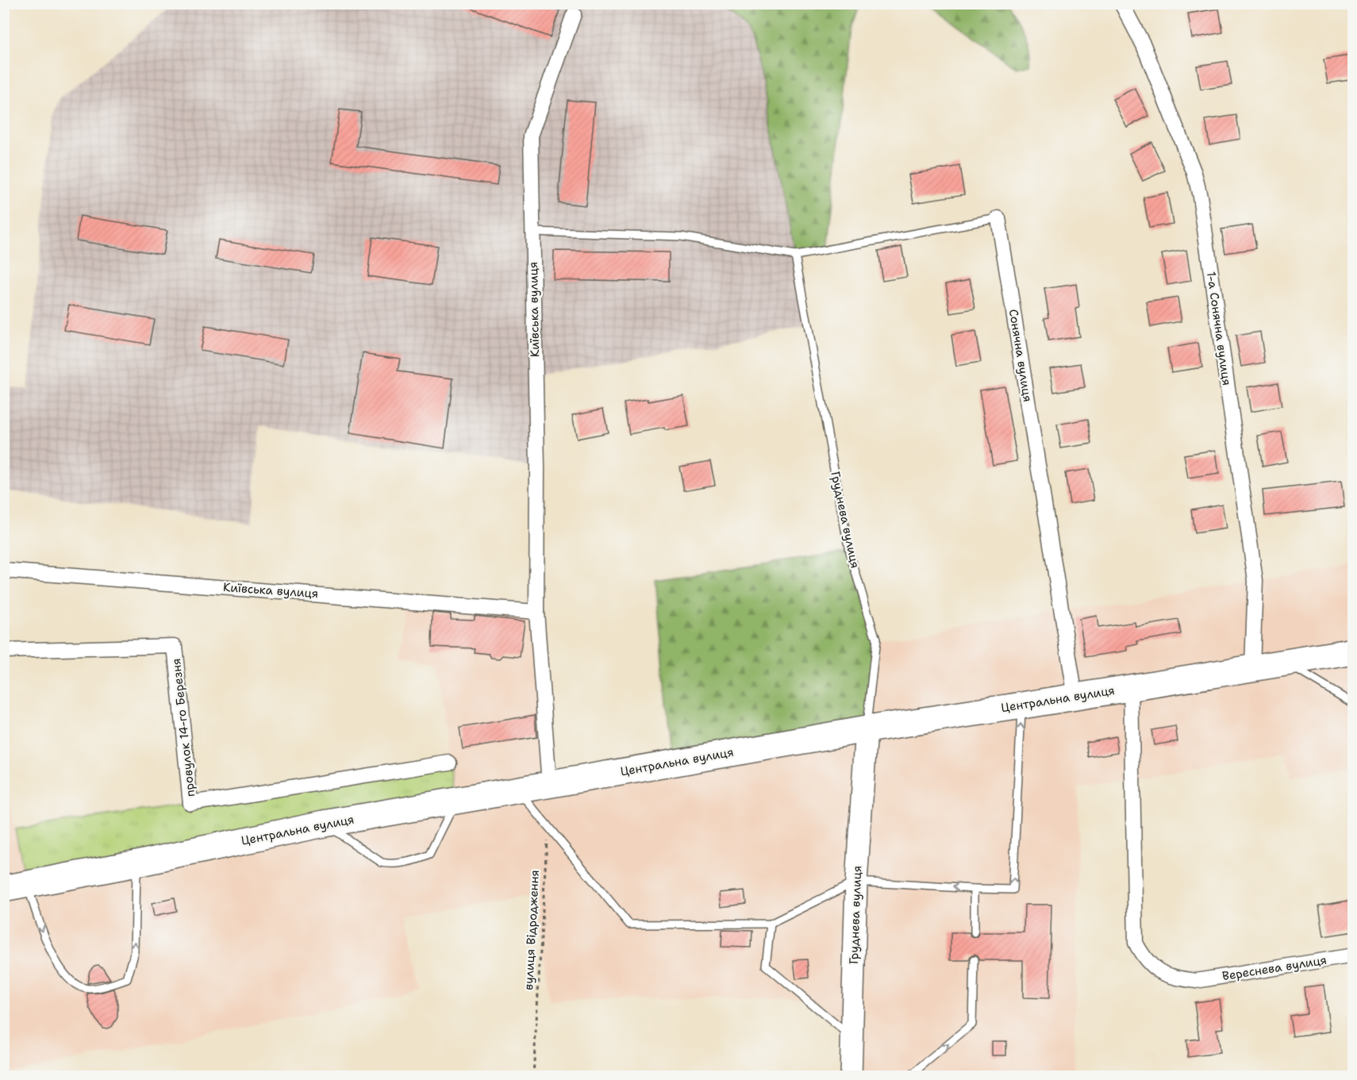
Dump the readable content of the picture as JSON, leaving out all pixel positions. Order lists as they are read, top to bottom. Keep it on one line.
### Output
{"streets":{"highway":["Центральна вулиця"],"street":["Київська вулиця","1-а Сонячна вулиця","Сонячна вулиця","Груднева вулиця","провулок 14-го Березня","Вереснева вулиця"],"path":["вулиця Відродження"]},"crossings":[["Київська вулиця","Центральна вулиця"],["1-а Сонячна вулиця","Центральна вулиця"],["Сонячна вулиця","Груднева вулиця"],["Сонячна вулиця","Центральна вулиця"],["Груднева вулиця","Центральна вулиця"],["Центральна вулиця","Вереснева вулиця"]]}
